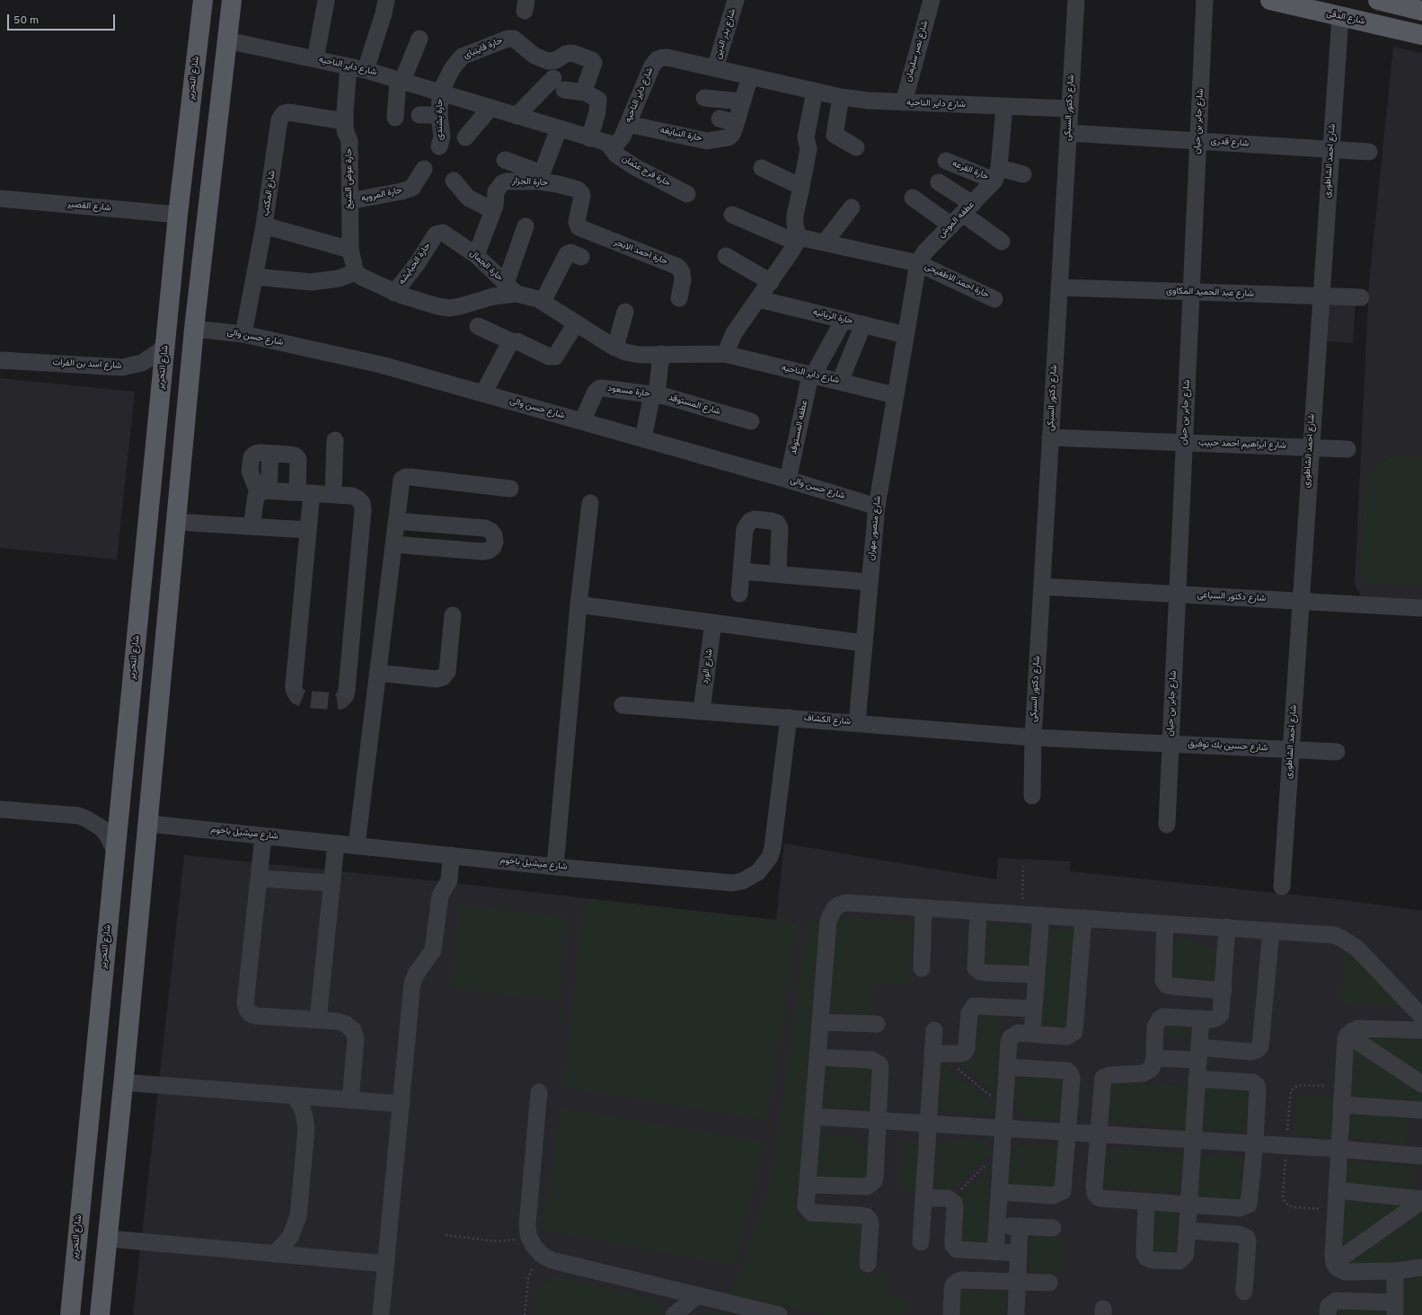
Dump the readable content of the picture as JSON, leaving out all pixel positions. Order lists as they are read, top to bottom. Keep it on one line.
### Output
{"streets":{"main road":["شارع الدقى","شارع التحرير"],"street":["شارع بدر الدين","حارة قايتباى","شارع نصر سليمان","شارع داير الناحيه","شارع دكتور السبكى","حارة بشندى","شارع جابر بن حيان","حارة النبايغه","شارع قدرى","شارع احمد الشاطورى","حارة القرعه","حارة فرج عثمان","حارة عوض الشيخ","حارة الجزار","شارع المكتب","حارة المرويه","شارع القصير","عطفه الموش","حارة احمد الابحر","حارة الحبايشه","حارة الجمال","حارة احمد الاطفيحى","شارع عبد الحميد المكاوى","حارة الريانيه","شارع حسن والى","شارع اسد بن الفرات","حارة مسعود","شارع المستوقد","عطفه المستوقد","شارع ابراهيم احمد حبيب","شارع منصور مهران","شارع دكتور السباعى","شارع الورد","شارع الكشاف","شارع حسين بك توفيق","شارع ميشيل باخوم"]},"crossings":[["شارع الدقى","شارع احمد الشاطورى"],["شارع بدر الدين","شارع داير الناحيه"],["حارة قايتباى","شارع داير الناحيه"],["حارة قايتباى","حارة بشندى"],["شارع نصر سليمان","شارع داير الناحيه"],["شارع داير الناحيه","شارع دكتور السبكى"],["شارع داير الناحيه","حارة بشندى"],["شارع داير الناحيه","حارة النبايغه"],["شارع داير الناحيه","حارة فرج عثمان"],["شارع داير الناحيه","حارة عوض الشيخ"],["شارع داير الناحيه","حارة الحبايشه"],["شارع داير الناحيه","حارة الجمال"],["شارع داير الناحيه","شارع المستوقد"],["شارع داير الناحيه","عطفه المستوقد"],["شارع داير الناحيه","شارع منصور مهران"],["شارع التحرير","شارع القصير"],["شارع التحرير","شارع اسد بن الفرات"],["شارع دكتور السبكى","شارع قدرى"],["شارع دكتور السبكى","شارع عبد الحميد المكاوى"],["شارع دكتور السبكى","شارع ابراهيم احمد حبيب"],["شارع دكتور السبكى","شارع دكتور السباعى"],["شارع دكتور السبكى","شارع الكشاف"],["شارع دكتور السبكى","شارع حسين بك توفيق"],["شارع جابر بن حيان","شارع قدرى"],["شارع جابر بن حيان","شارع عبد الحميد المكاوى"],["شارع جابر بن حيان","شارع ابراهيم احمد حبيب"],["شارع جابر بن حيان","شارع دكتور السباعى"],["شارع جابر بن حيان","شارع حسين بك توفيق"],["شارع قدرى","شارع احمد الشاطورى"],["شارع احمد الشاطورى","شارع عبد الحميد المكاوى"],["شارع احمد الشاطورى","شارع ابراهيم احمد حبيب"],["شارع احمد الشاطورى","شارع دكتور السباعى"],["شارع احمد الشاطورى","شارع حسين بك توفيق"],["حارة القرعه","عطفه الموش"],["حارة عوض الشيخ","شارع المكتب"],["حارة عوض الشيخ","حارة المرويه"],["حارة الجزار","حارة احمد الابحر"],["حارة الجزار","حارة الجمال"],["شارع المكتب","شارع حسن والى"],["عطفه الموش","حارة احمد الاطفيحى"],["عطفه الموش","حارة الريانيه"],["عطفه الموش","شارع منصور مهران"],["حارة الحبايشه","حارة الجمال"],["حارة الريانيه","عطفه المستوقد"],["حارة الريانيه","شارع منصور مهران"],["شارع حسن والى","حارة مسعود"],["شارع حسن والى","عطفه المستوقد"],["شارع حسن والى","شارع منصور مهران"],["حارة مسعود","شارع المستوقد"],["شارع منصور مهران","شارع الكشاف"],["شارع الورد","شارع الكشاف"],["شارع الكشاف","شارع حسين بك توفيق"],["شارع الكشاف","شارع ميشيل باخوم"]],"scale_bar":"50 m"}
